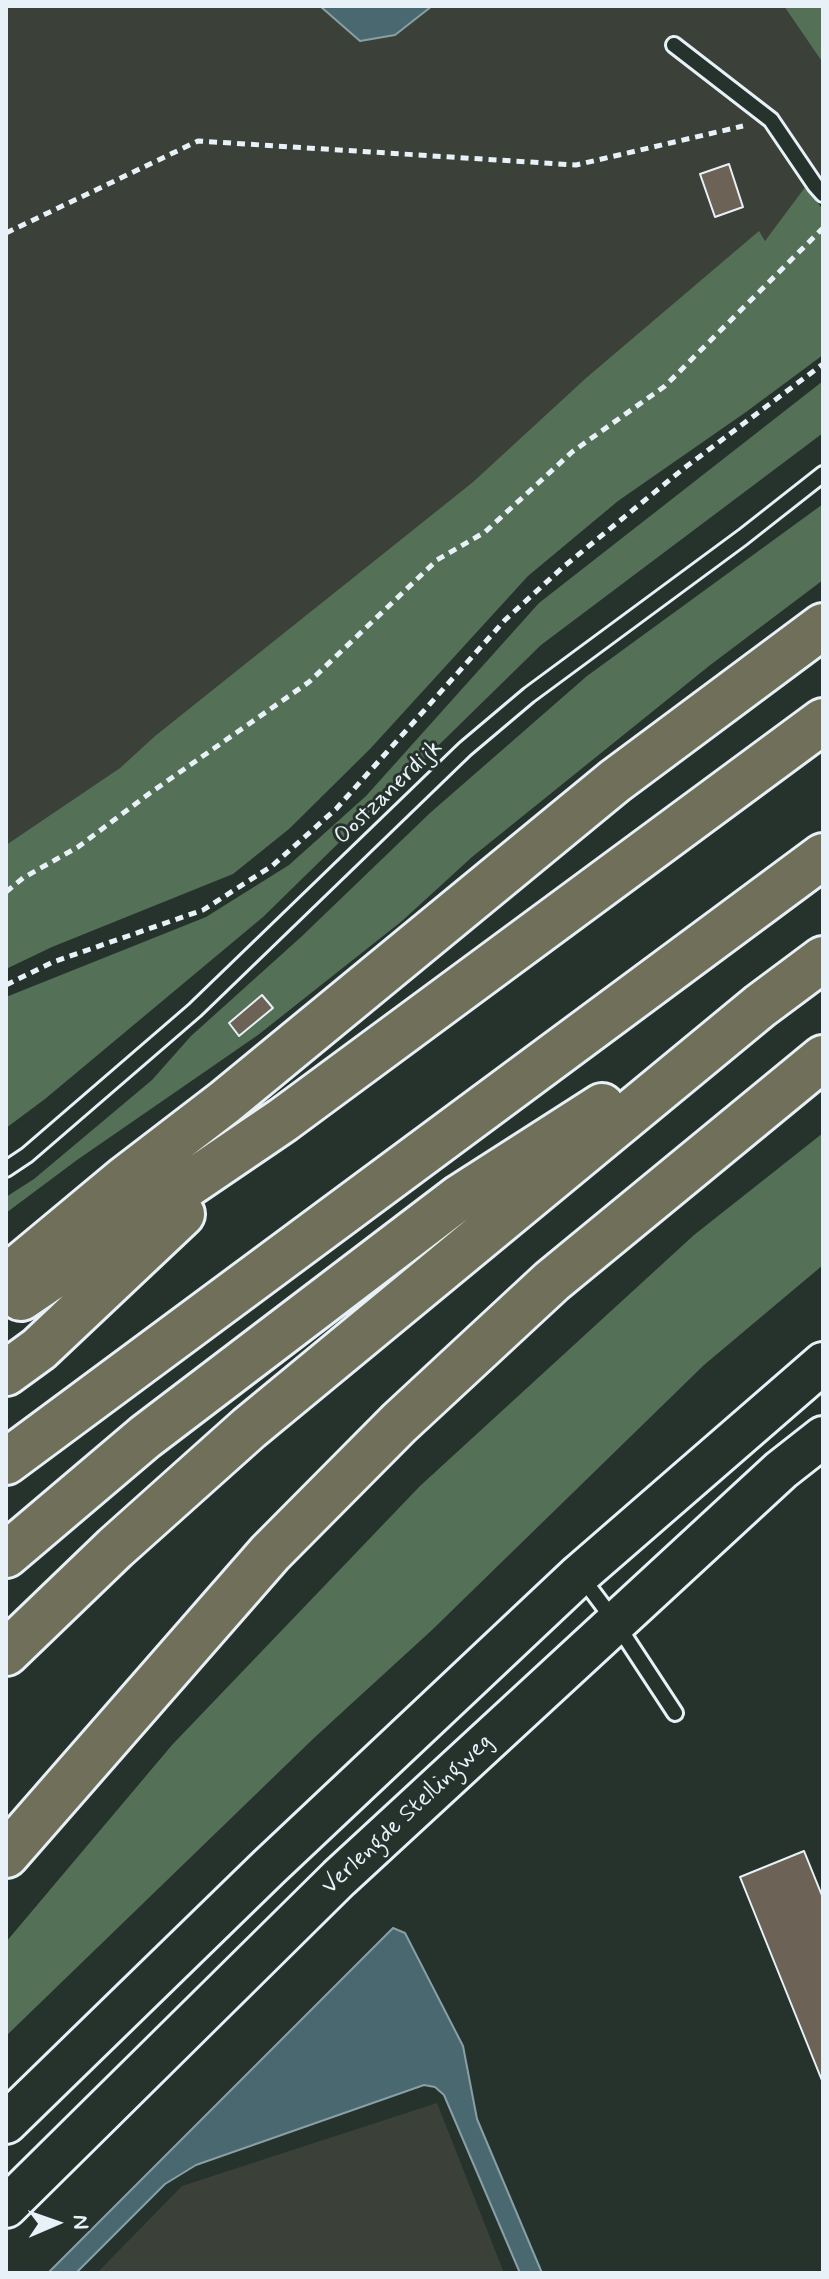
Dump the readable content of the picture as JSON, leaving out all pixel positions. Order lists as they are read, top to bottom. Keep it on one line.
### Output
{"streets":{"main road":["Verlengde Stellingweg"],"lane":["Oostzanerdijk"]},"north":"right"}
